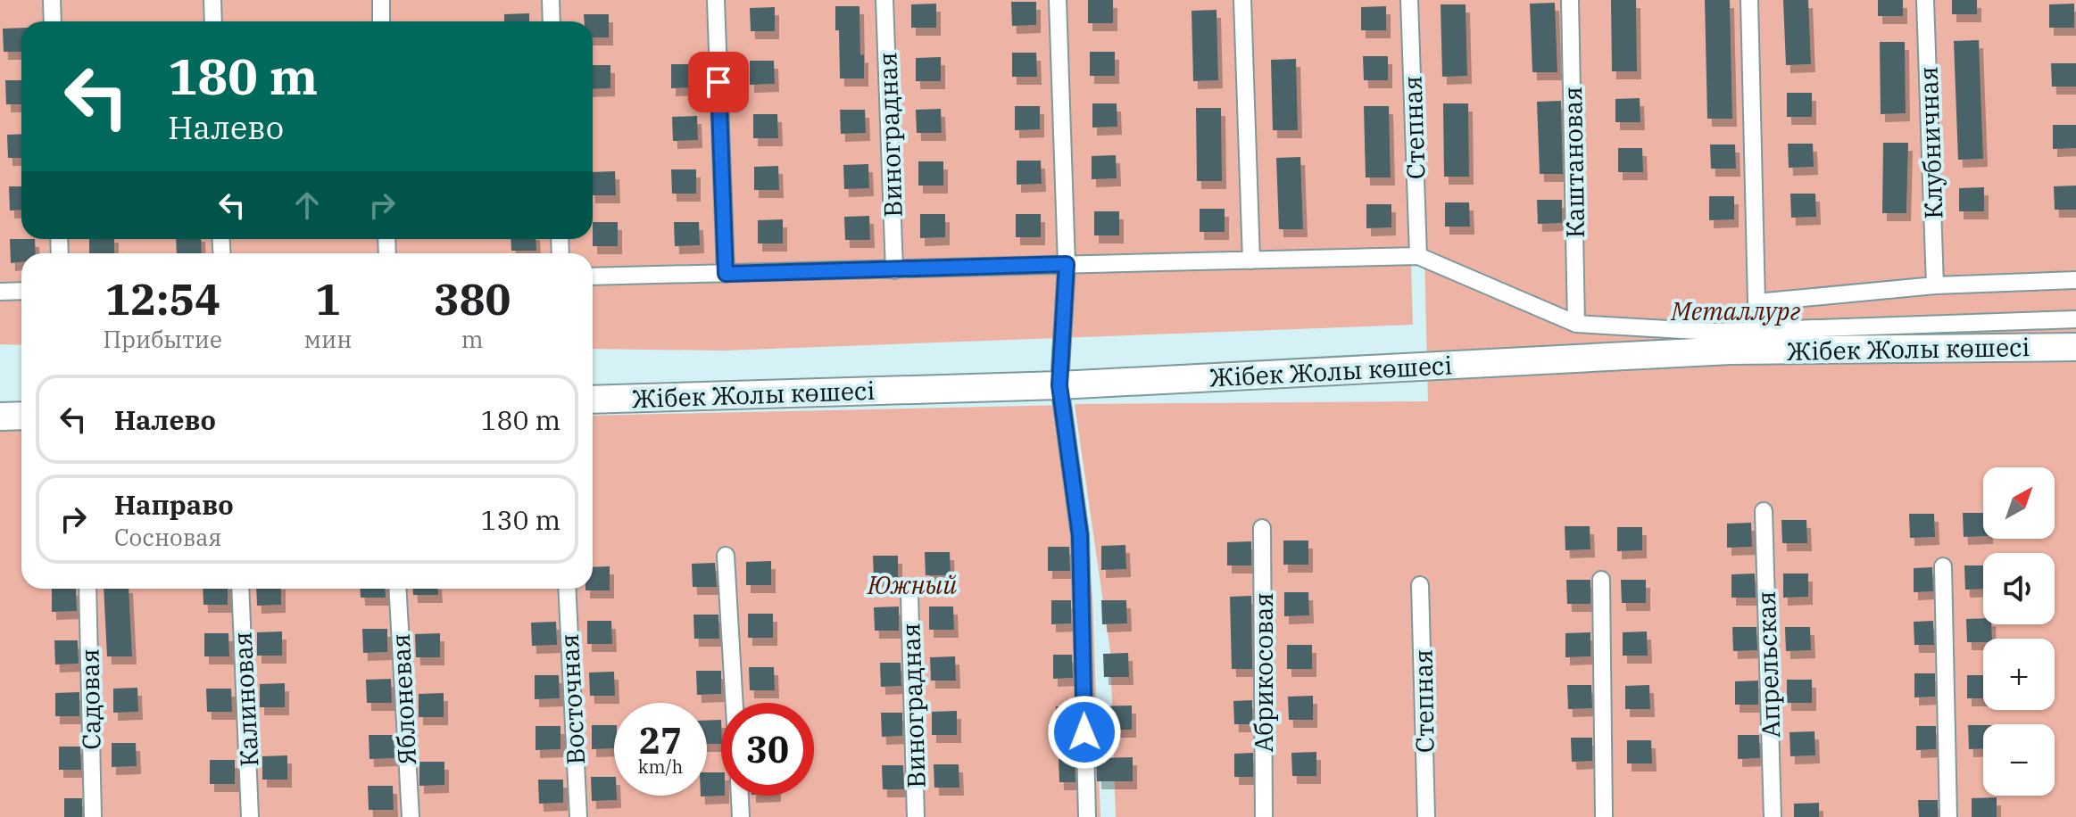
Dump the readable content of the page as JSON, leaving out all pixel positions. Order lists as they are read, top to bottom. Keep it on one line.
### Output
{"streets":{"highway":["Жібек Жолы көшесі"],"street":["Степная","Виноградная","Клубничная","Каштановая","Апрельская","Абрикосовая","Садовая","Калиновая","Яблоневая","Восточная"]},"parks":["Металлург","Южный"],"north":"top right","page":{"turn":["180 m","Налево"],"eta":["12:54","Прибытие","1","мин","380","m"],"list":[{"name":"Налево","value":"180 m"},{"name":"Направо","note":"Сосновая","value":"130 m"}],"map_buttons":["+","−"],"speed":"27 km/h","limit":"30"}}
